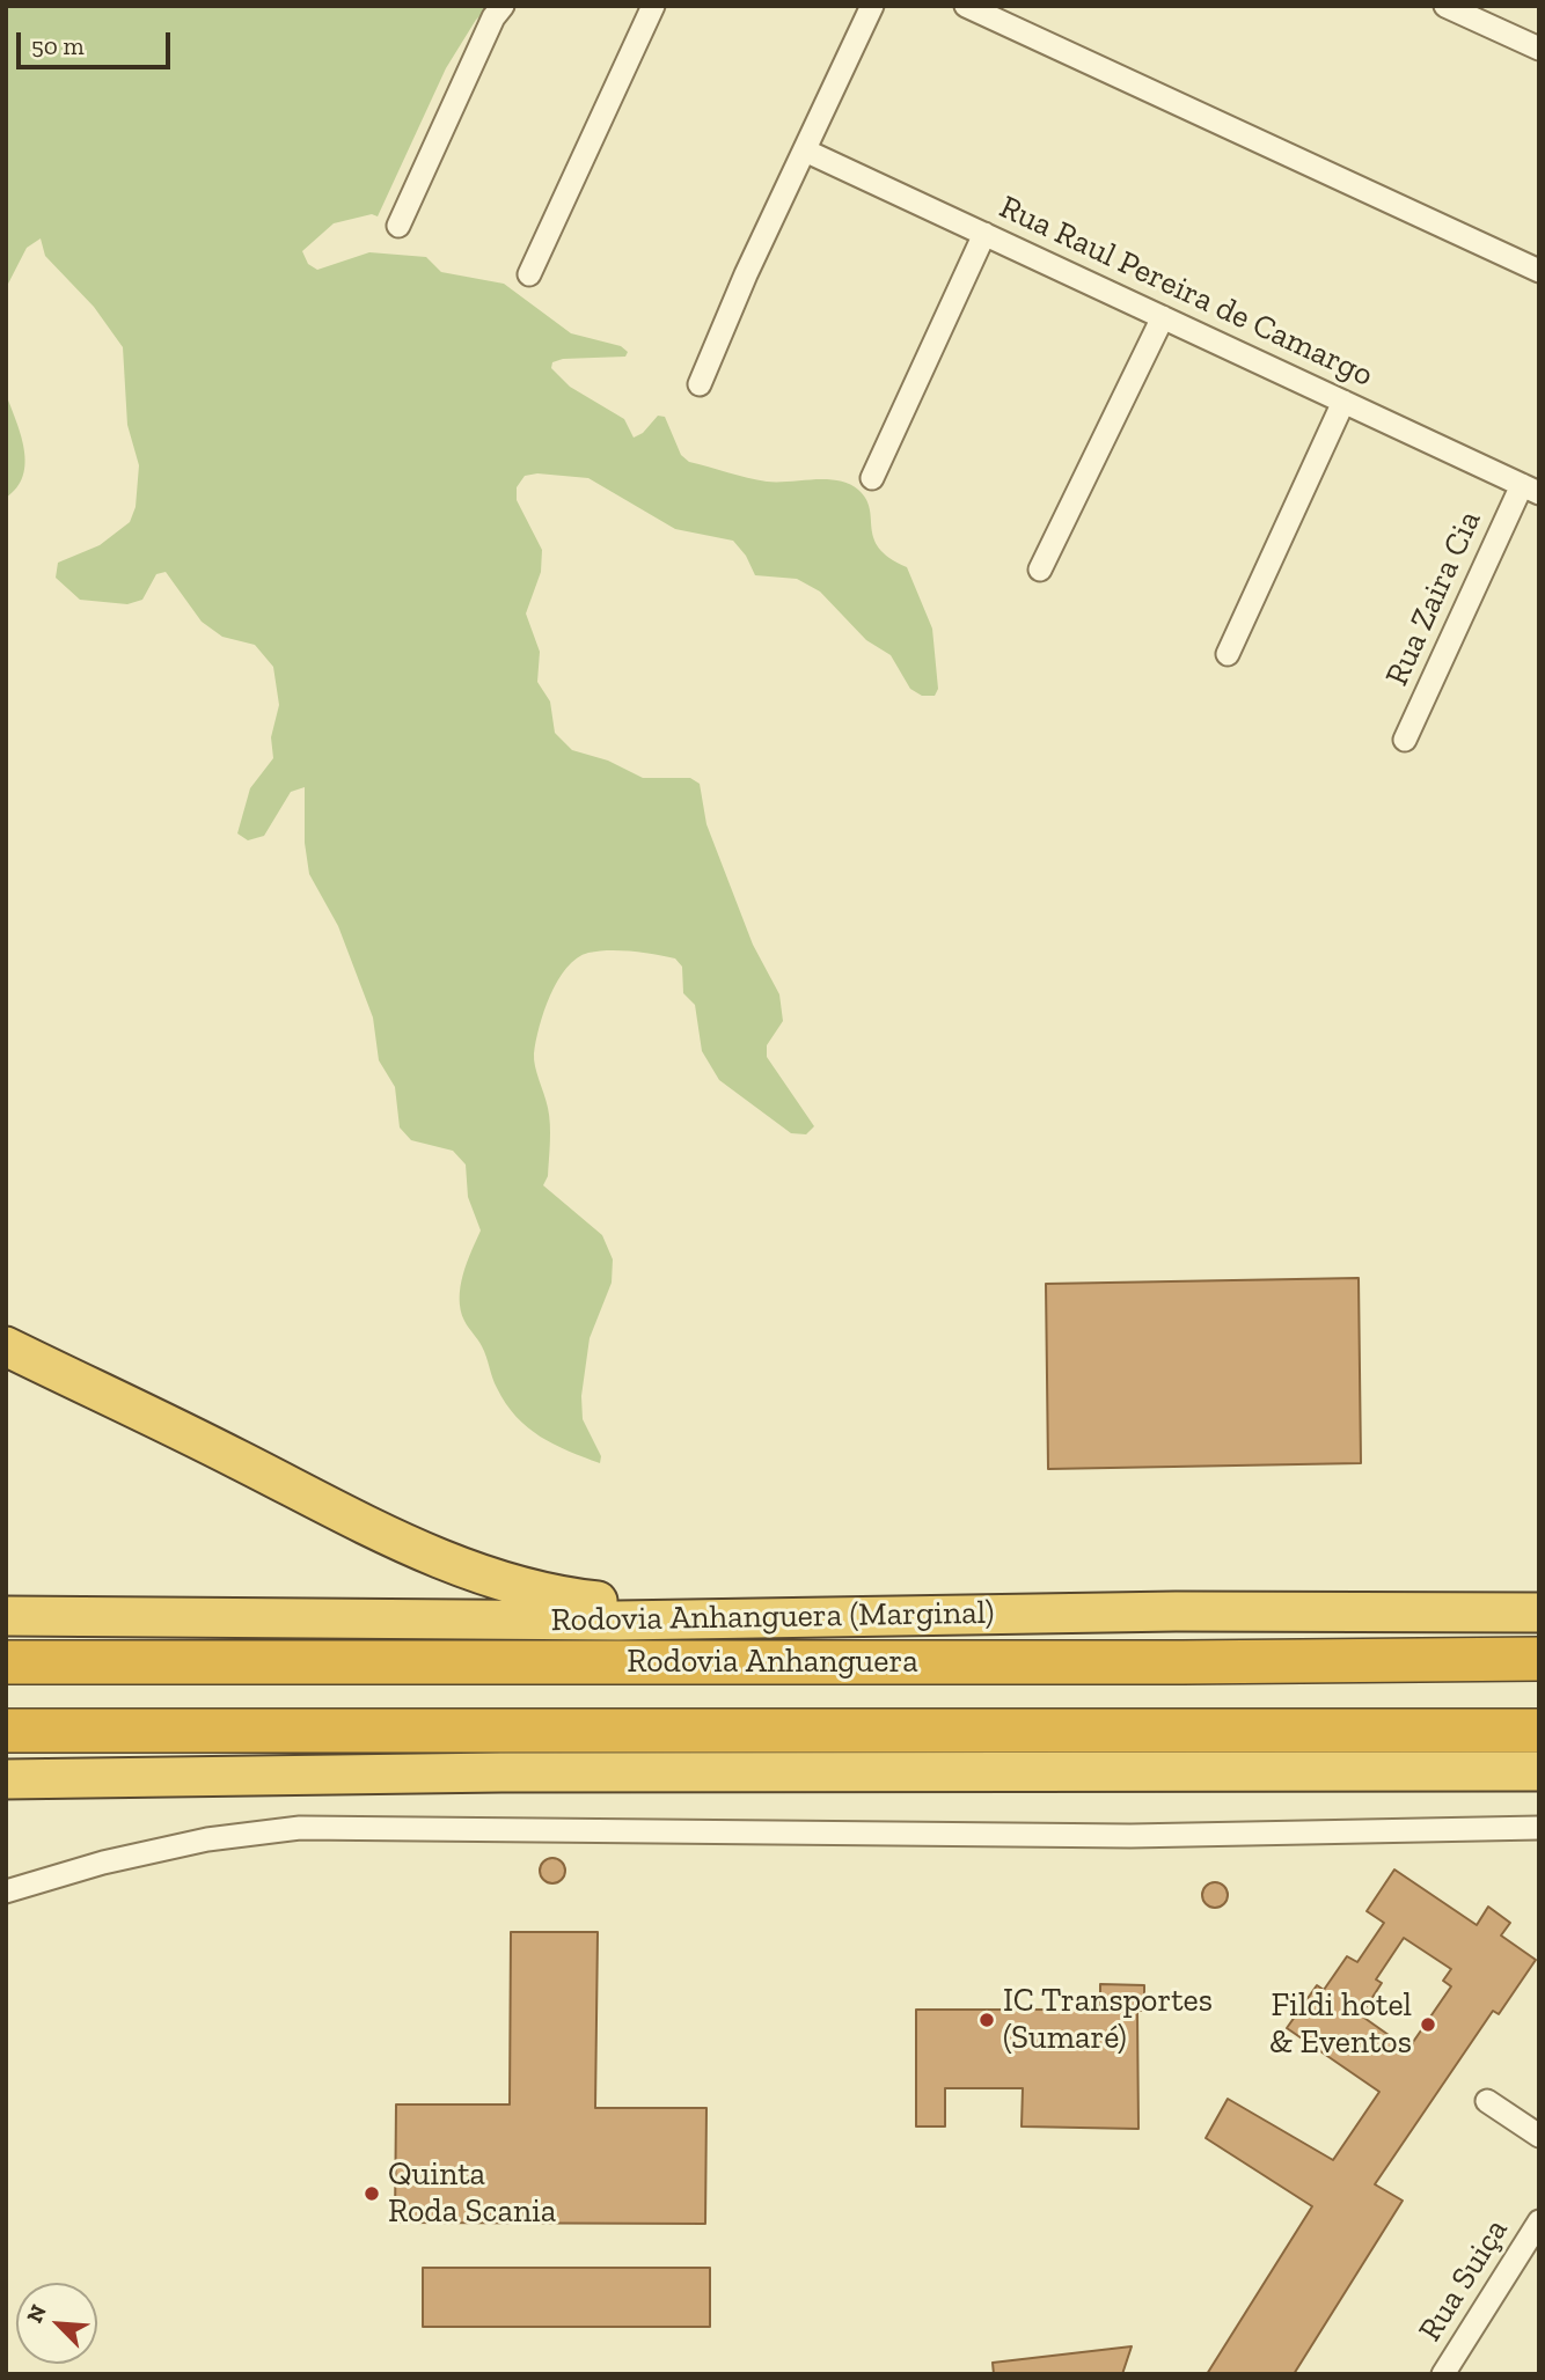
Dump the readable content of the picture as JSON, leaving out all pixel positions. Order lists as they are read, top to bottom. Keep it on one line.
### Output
{"streets":{"highway":["Rodovia Anhanguera (Marginal)","Rodovia Anhanguera"],"street":["Rua Raul Pereira de Camargo","Rua Zaira Cia","Rua Suiça"]},"crossings":[["Rua Raul Pereira de Camargo","Rua Zaira Cia"]],"places":["IC Transportes (Sumaré)","Fildi hotel & Eventos","Quinta Roda Scania"],"scale_bar":"50 m","north":"top left"}
